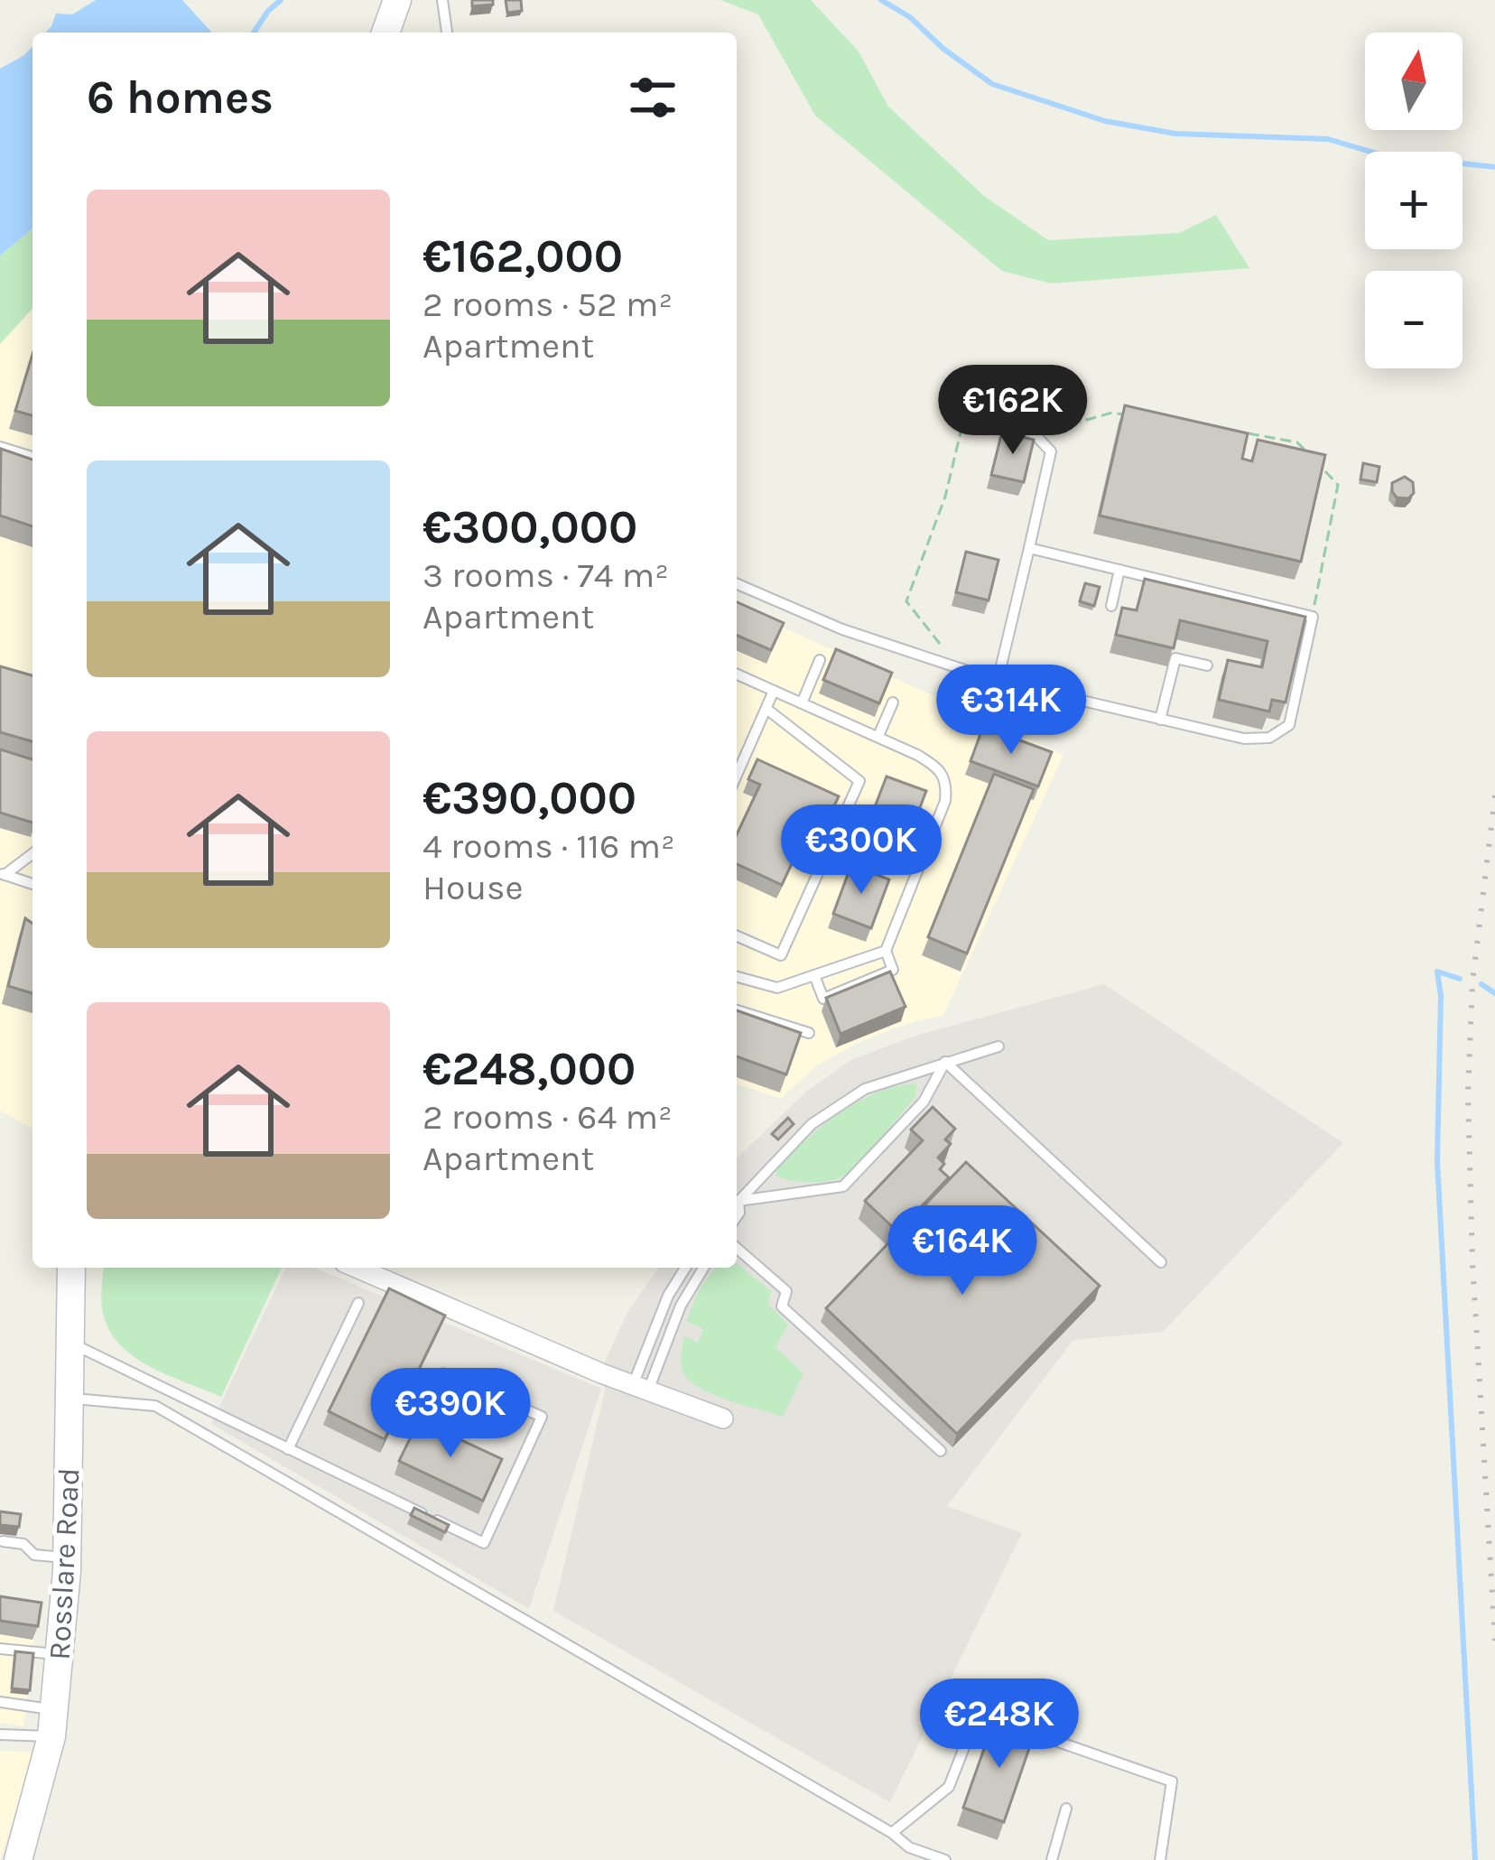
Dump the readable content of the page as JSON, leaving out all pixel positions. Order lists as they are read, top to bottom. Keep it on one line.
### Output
{"streets":{"main road":["Rosslare Road"]},"north":"top","page":{"map_buttons":["+","−"],"heading":"6 homes","list":[{"name":"€162,000","note":"2 rooms · 52 m² · Apartment"},{"name":"€300,000","note":"3 rooms · 74 m² · Apartment"},{"name":"€390,000","note":"4 rooms · 116 m² · House"},{"name":"€248,000","note":"2 rooms · 64 m² · Apartment"}],"price":["€162K","€314K","€300K","€164K","€390K","€248K"]}}
